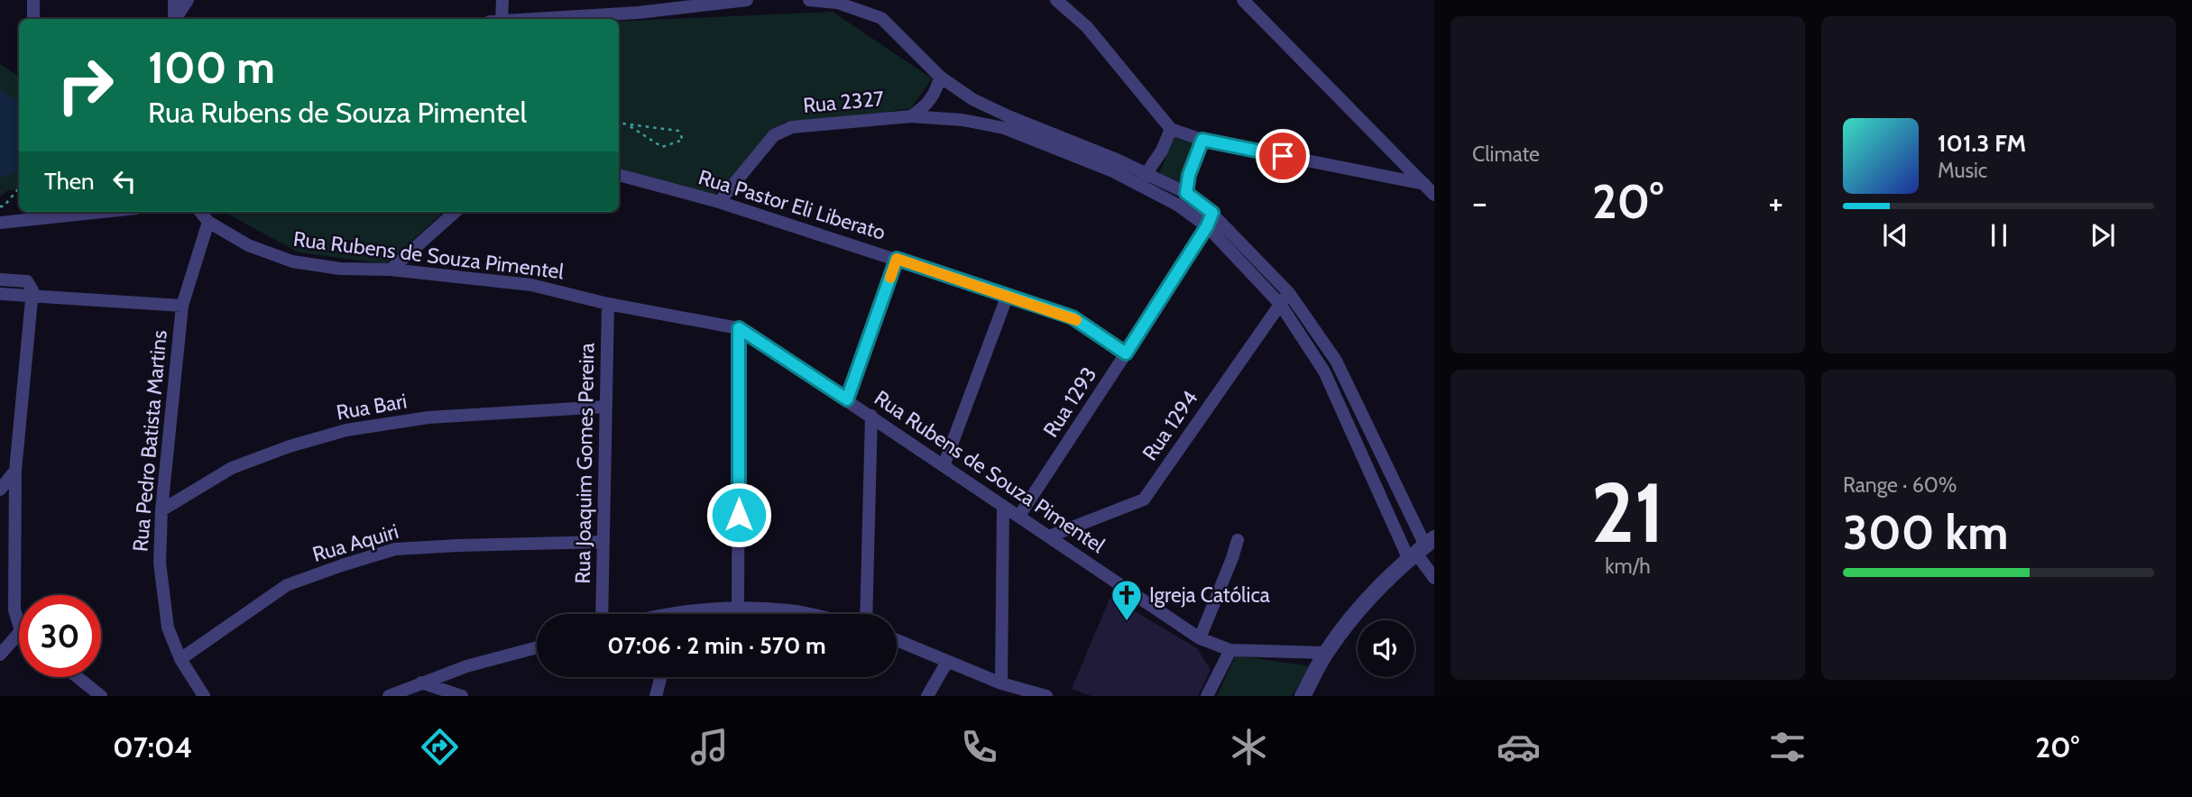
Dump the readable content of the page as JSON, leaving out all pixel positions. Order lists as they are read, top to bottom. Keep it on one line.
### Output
{"streets":{"street":["Rua 2327","Rua Pastor Eli Liberato","Rua Rubens de Souza Pimentel","Rua 1293","Rua Bari","Rua 1294","Rua Pedro Batista Martins","Rua Joaquim Gomes Pereira","Rua Aquiri"]},"crossings":[["Rua 2327","Rua Pastor Eli Liberato"],["Rua Pastor Eli Liberato","Rua 1293"],["Rua Rubens de Souza Pimentel","Rua 1293"],["Rua Rubens de Souza Pimentel","Rua 1294"],["Rua Rubens de Souza Pimentel","Rua Pedro Batista Martins"],["Rua Rubens de Souza Pimentel","Rua Joaquim Gomes Pereira"],["Rua Bari","Rua Pedro Batista Martins"],["Rua Bari","Rua Joaquim Gomes Pereira"],["Rua Pedro Batista Martins","Rua Aquiri"],["Rua Joaquim Gomes Pereira","Rua Aquiri"]],"places":{"church":["Igreja Católica"]},"page":{"tile":["Climate",["21","km/h"],["Range · 60%","300 km"]],"turn":["100 m","Rua Rubens de Souza Pimentel"],"song":["101.3 FM","Music"],"then":"Then","heat":["−","20°","+"],"limit":"30","trip":"07:06 · 2 min · 570 m","tabs":["07:04","20°"]}}
